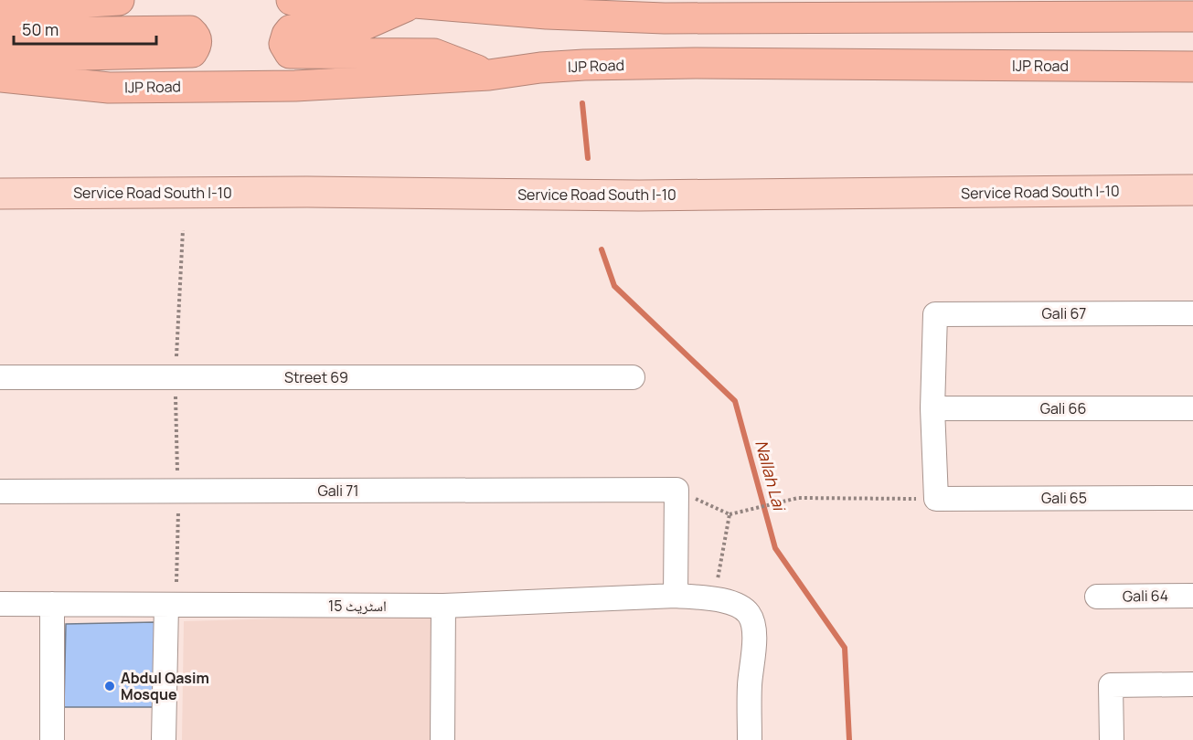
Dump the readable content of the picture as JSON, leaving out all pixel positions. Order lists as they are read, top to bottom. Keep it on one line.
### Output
{"streets":{"highway":["IJP Road"],"main road":["Service Road South I-10"],"street":["Gali 67","Street 69","Gali 66","Gali 71","Gali 65","Gali 64","اسٹریٹ 15"]},"crossings":[["Gali 67","Gali 66"]],"water":["Nallah Lai"],"places":["Abdul Qasim Mosque"],"scale_bar":"50 m"}
